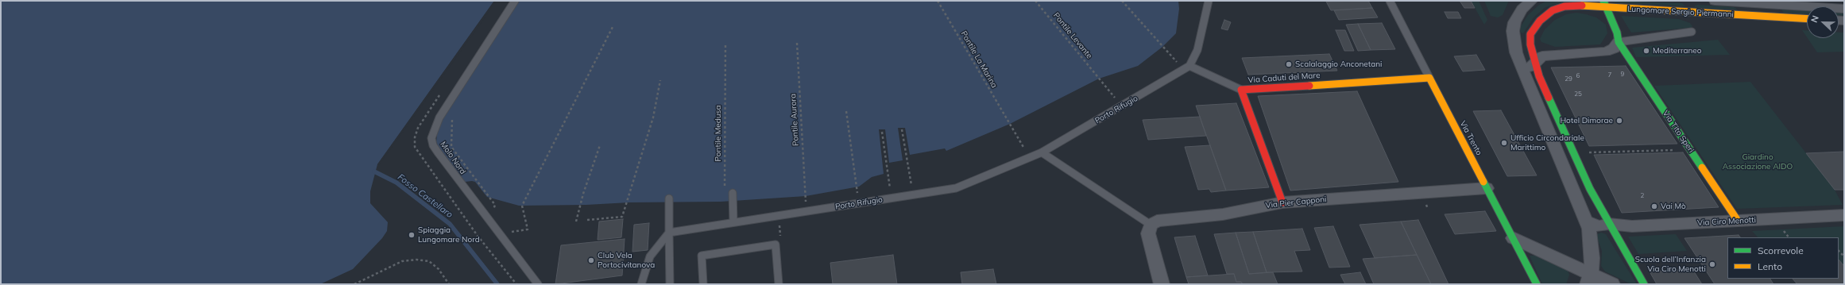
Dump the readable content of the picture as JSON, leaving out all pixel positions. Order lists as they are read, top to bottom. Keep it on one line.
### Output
{"streets":{"street":["Lungomare Sergio Piermanni","Via Caduti del Mare","Via Tito Speri","Via Trento","Via Pier Capponi","Via Ciro Menotti"],"lane":["Porto Rifugio","Molo Nord"],"path":["Pontile Levante","Pontile La Marina","Pontile Aurora","Pontile Medusa"]},"crossings":[["Lungomare Sergio Piermanni","Via Tito Speri"],["Pontile Levante","Porto Rifugio"],["Pontile La Marina","Porto Rifugio"],["Via Caduti del Mare","Via Trento"],["Via Caduti del Mare","Via Pier Capponi"],["Via Tito Speri","Via Ciro Menotti"],["Via Trento","Via Pier Capponi"]],"water":["Fosso Castellaro"],"parks":["Giardino Associazione AIDO"],"places":["Mediterraneo","Scalalaggio Anconetani","Hotel Dimorae","Ufficio Circondariale Marittimo","Vai Mò","Spiaggia Lungomare Nord","Club Vela Portocivitanova","Scuola dell’Infanzia Via Ciro Menotti"],"house_numbers":["9","7","6","29","25","2"],"legend":["Scorrevole","Lento"],"north":"left"}
